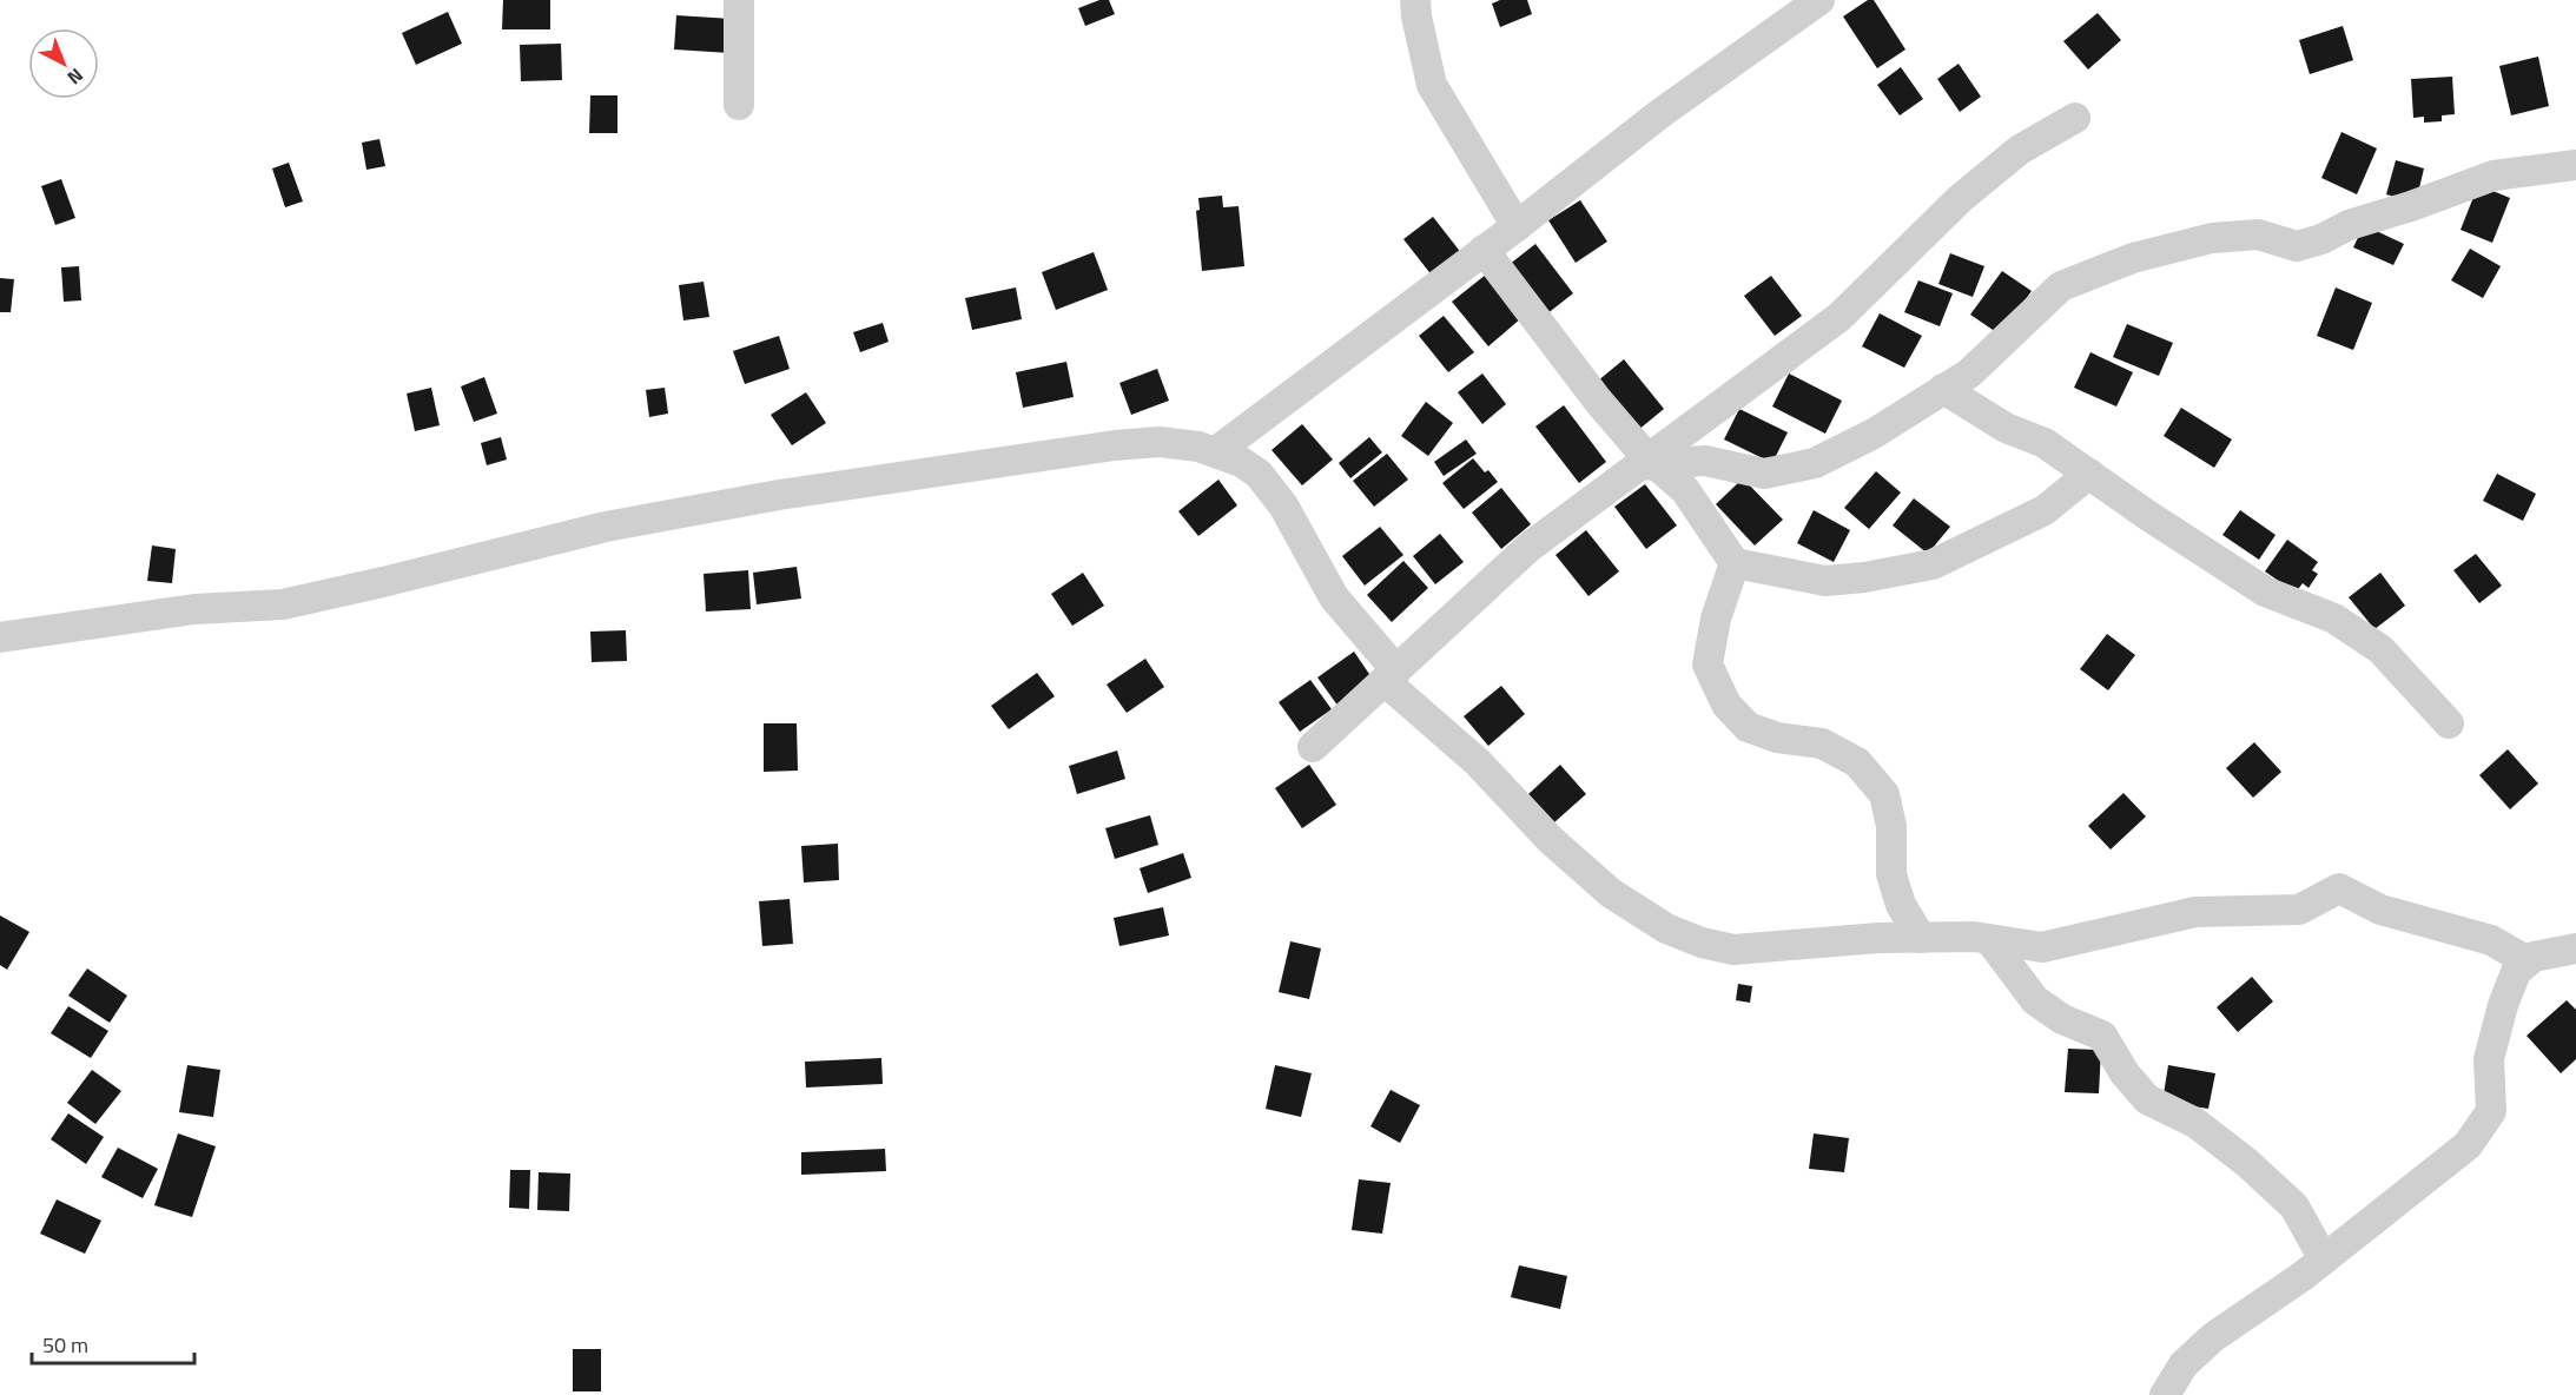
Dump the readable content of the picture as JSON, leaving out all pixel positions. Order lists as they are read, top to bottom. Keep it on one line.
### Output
{"scale_bar":"50 m","north":"bottom right"}
